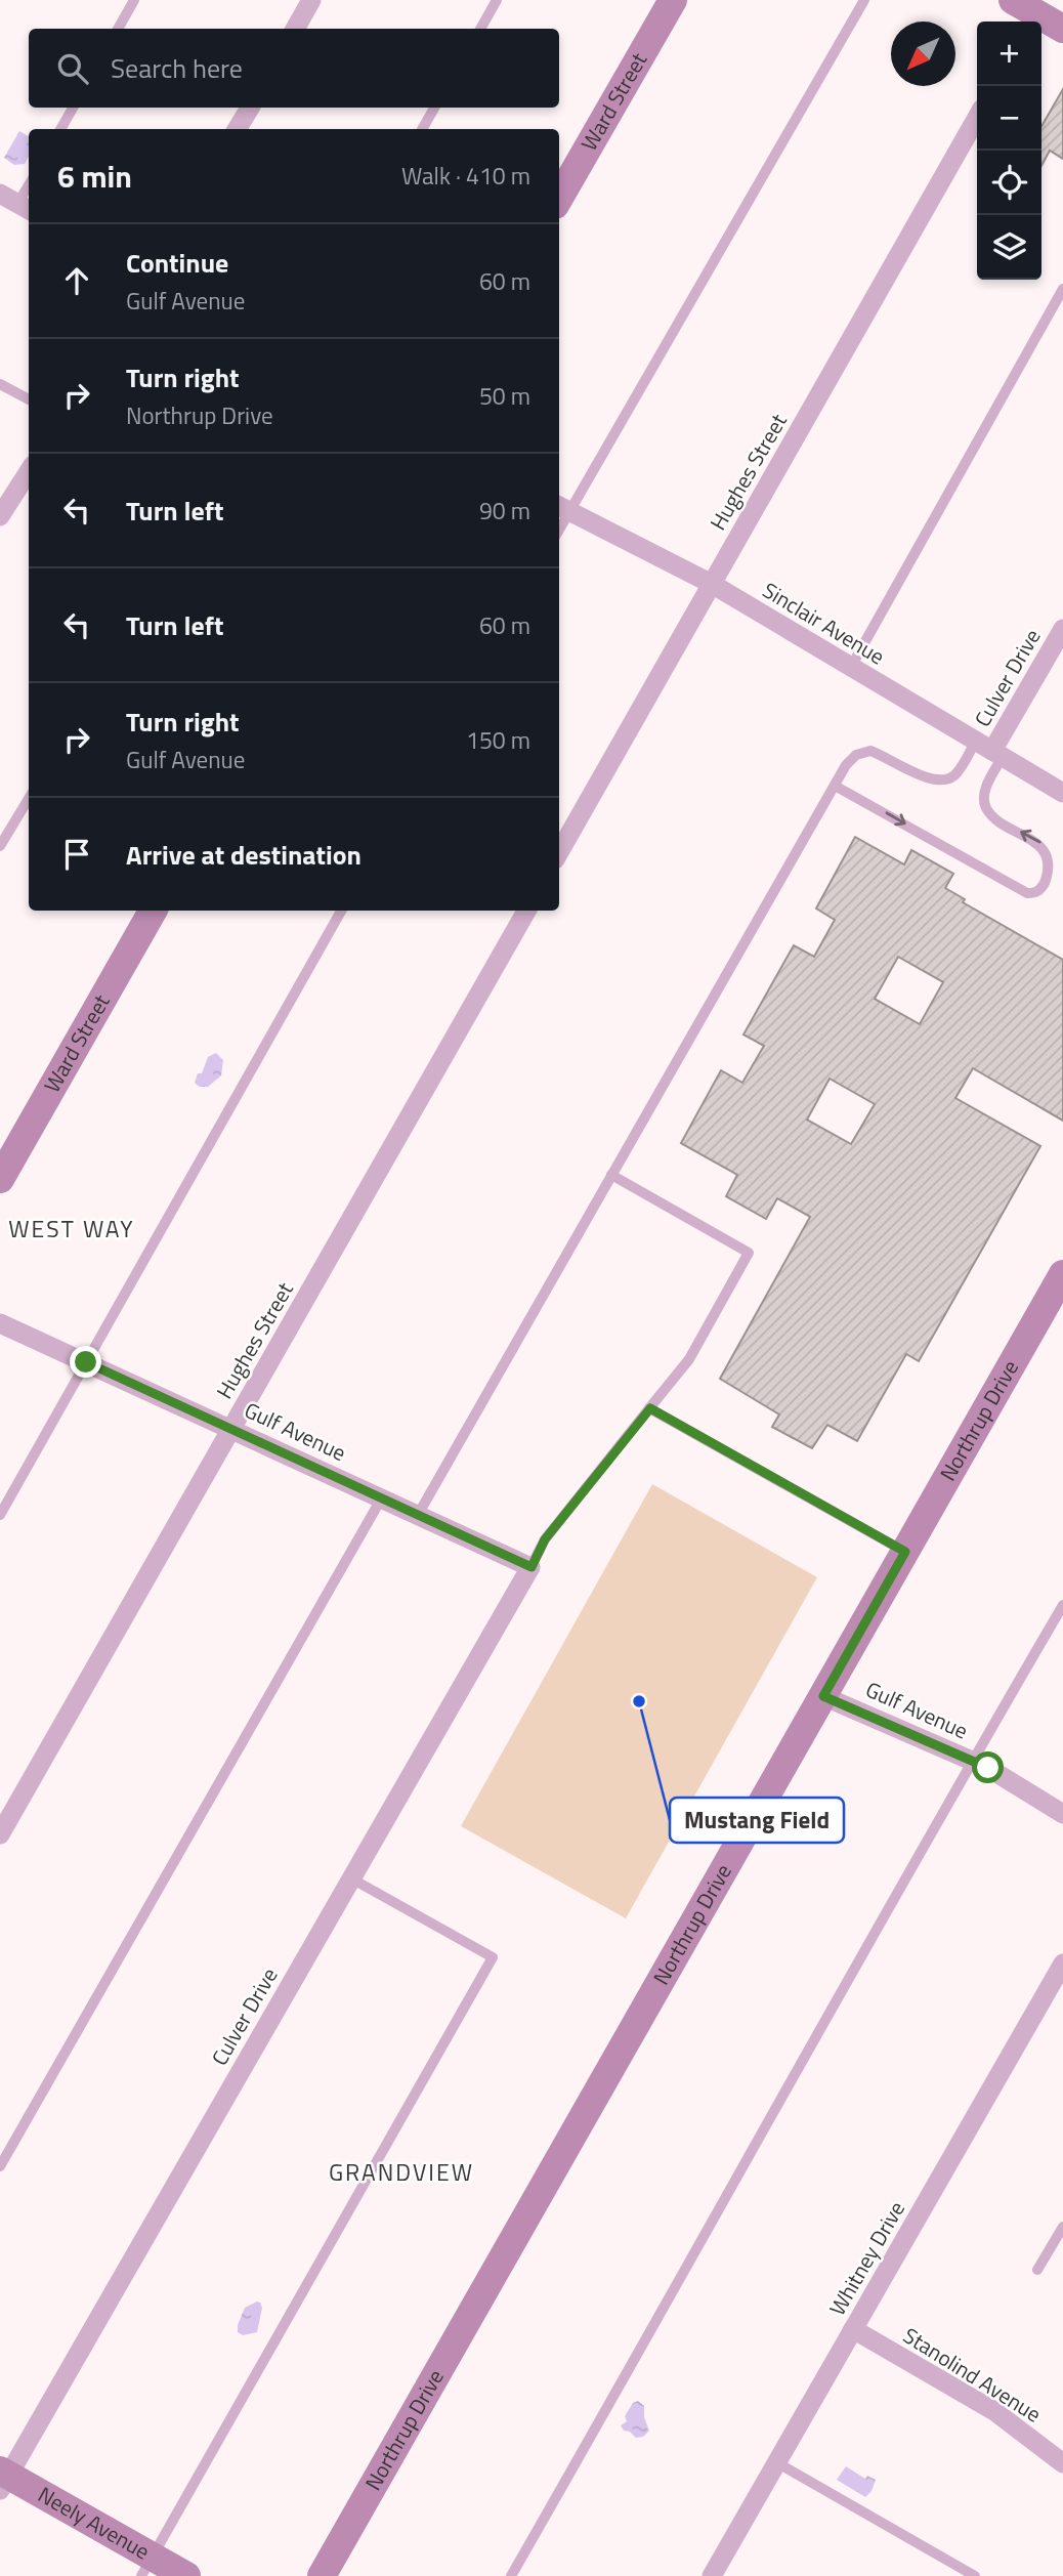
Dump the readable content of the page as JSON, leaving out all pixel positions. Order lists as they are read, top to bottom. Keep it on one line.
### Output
{"streets":{"street":["Ward Street","Hughes Street","Sinclair Avenue","Culver Drive","Northrup Drive","Gulf Avenue","Whitney Drive","Stanolind Avenue","Neely Avenue"]},"crossings":[["Hughes Street","Sinclair Avenue"],["Hughes Street","Gulf Avenue"],["Sinclair Avenue","Culver Drive"],["Culver Drive","Gulf Avenue"],["Culver Drive","Neely Avenue"],["Northrup Drive","Gulf Avenue"],["Whitney Drive","Stanolind Avenue"]],"districts":["WEST WAY","GRANDVIEW"],"places":["Mustang Field"],"north":"bottom left","page":{"map_buttons":["+","−"],"search":"Search here","heading":["6 min","Walk · 410 m"],"list":[["Continue","Gulf Avenue","60 m"],["Turn right","Northrup Drive","50 m"],["Turn left","90 m"],["Turn left","60 m"],["Turn right","Gulf Avenue","150 m"],"Arrive at destination"]}}
